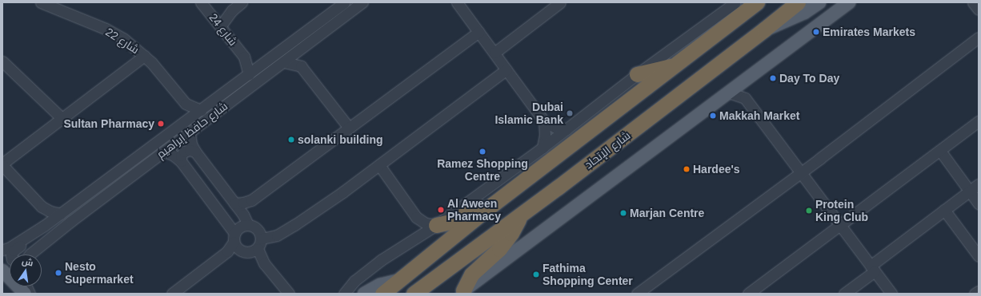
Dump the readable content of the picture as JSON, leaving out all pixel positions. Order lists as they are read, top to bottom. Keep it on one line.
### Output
{"streets":{"highway":["شارع الإتحاد"],"street":["شارع 24","شارع 22","شارع حافظ إبراهيم"]},"crossings":[["شارع 24","شارع حافظ إبراهيم"],["شارع 22","شارع حافظ إبراهيم"]],"places":["Emirates Markets","Day To Day","Dubai Islamic Bank","Makkah Market","Sultan Pharmacy","solanki building","Ramez Shopping Centre","Hardee's","Al Aween Pharmacy","Protein King Club","Marjan Centre","Nesto Supermarket","Fathima Shopping Center"],"north":"top"}
